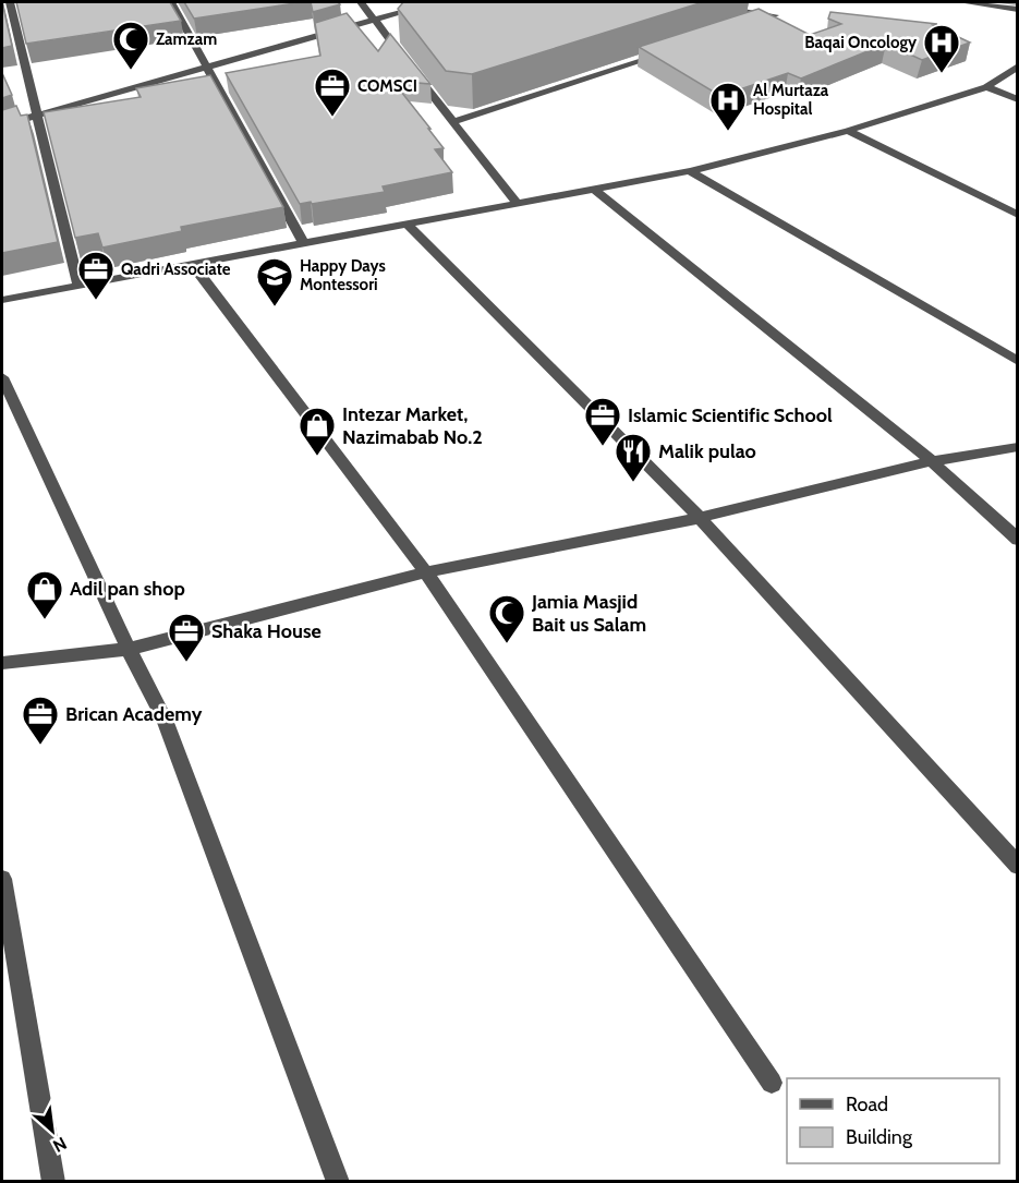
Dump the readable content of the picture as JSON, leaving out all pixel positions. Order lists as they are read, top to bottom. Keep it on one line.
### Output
{"places":{"mosque":["Zamzam","Jamia Masjid Bait us Salam"],"hospital":["Baqai Oncology","Al Murtaza Hospital"],"office":["COMSCI","Qadri Associate","Islamic Scientific School","Shaka House","Brican Academy"],"school or university":["Happy Days Montessori"],"shop":["Intezar Market, Nazimabab No.2","Adil pan shop"],"restaurant":["Malik pulao"]},"legend":["Road","Building"],"north":"bottom right"}
